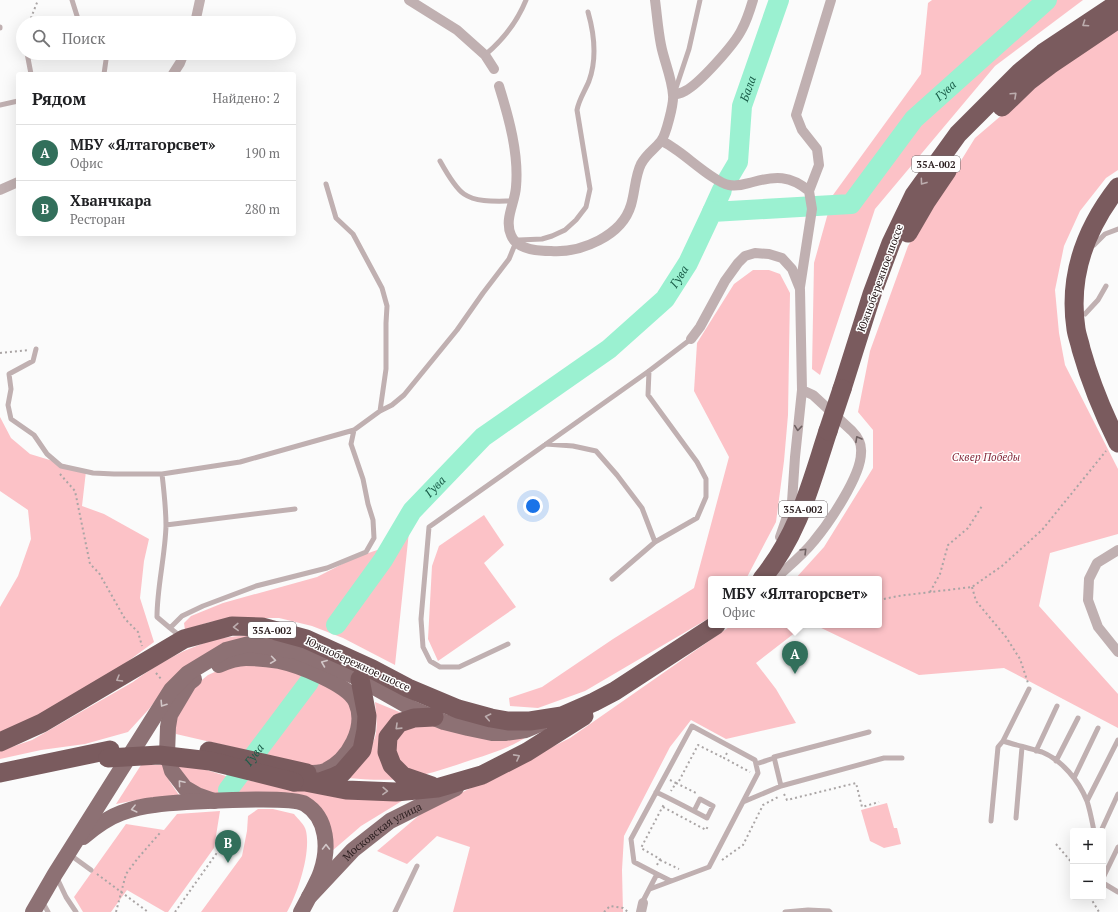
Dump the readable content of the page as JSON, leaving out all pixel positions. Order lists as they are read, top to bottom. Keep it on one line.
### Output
{"streets":{"highway":["35А-002","Южнобережное шоссе"],"main road":["Московская улица"]},"water":["Бала","Гува"],"parks":["Сквер Победы"],"page":{"search":"Поиск","heading":["Рядом","Найдено: 2"],"list":[{"mark":"A","name":"МБУ «Ялтагорсвет»","note":"Офис","value":"190 m"},{"mark":"B","name":"Хванчкара","note":"Ресторан","value":"280 m"}],"popup":["МБУ «Ялтагорсвет»","Офис"],"pins":["A","B"],"map_buttons":["+","−"]}}
